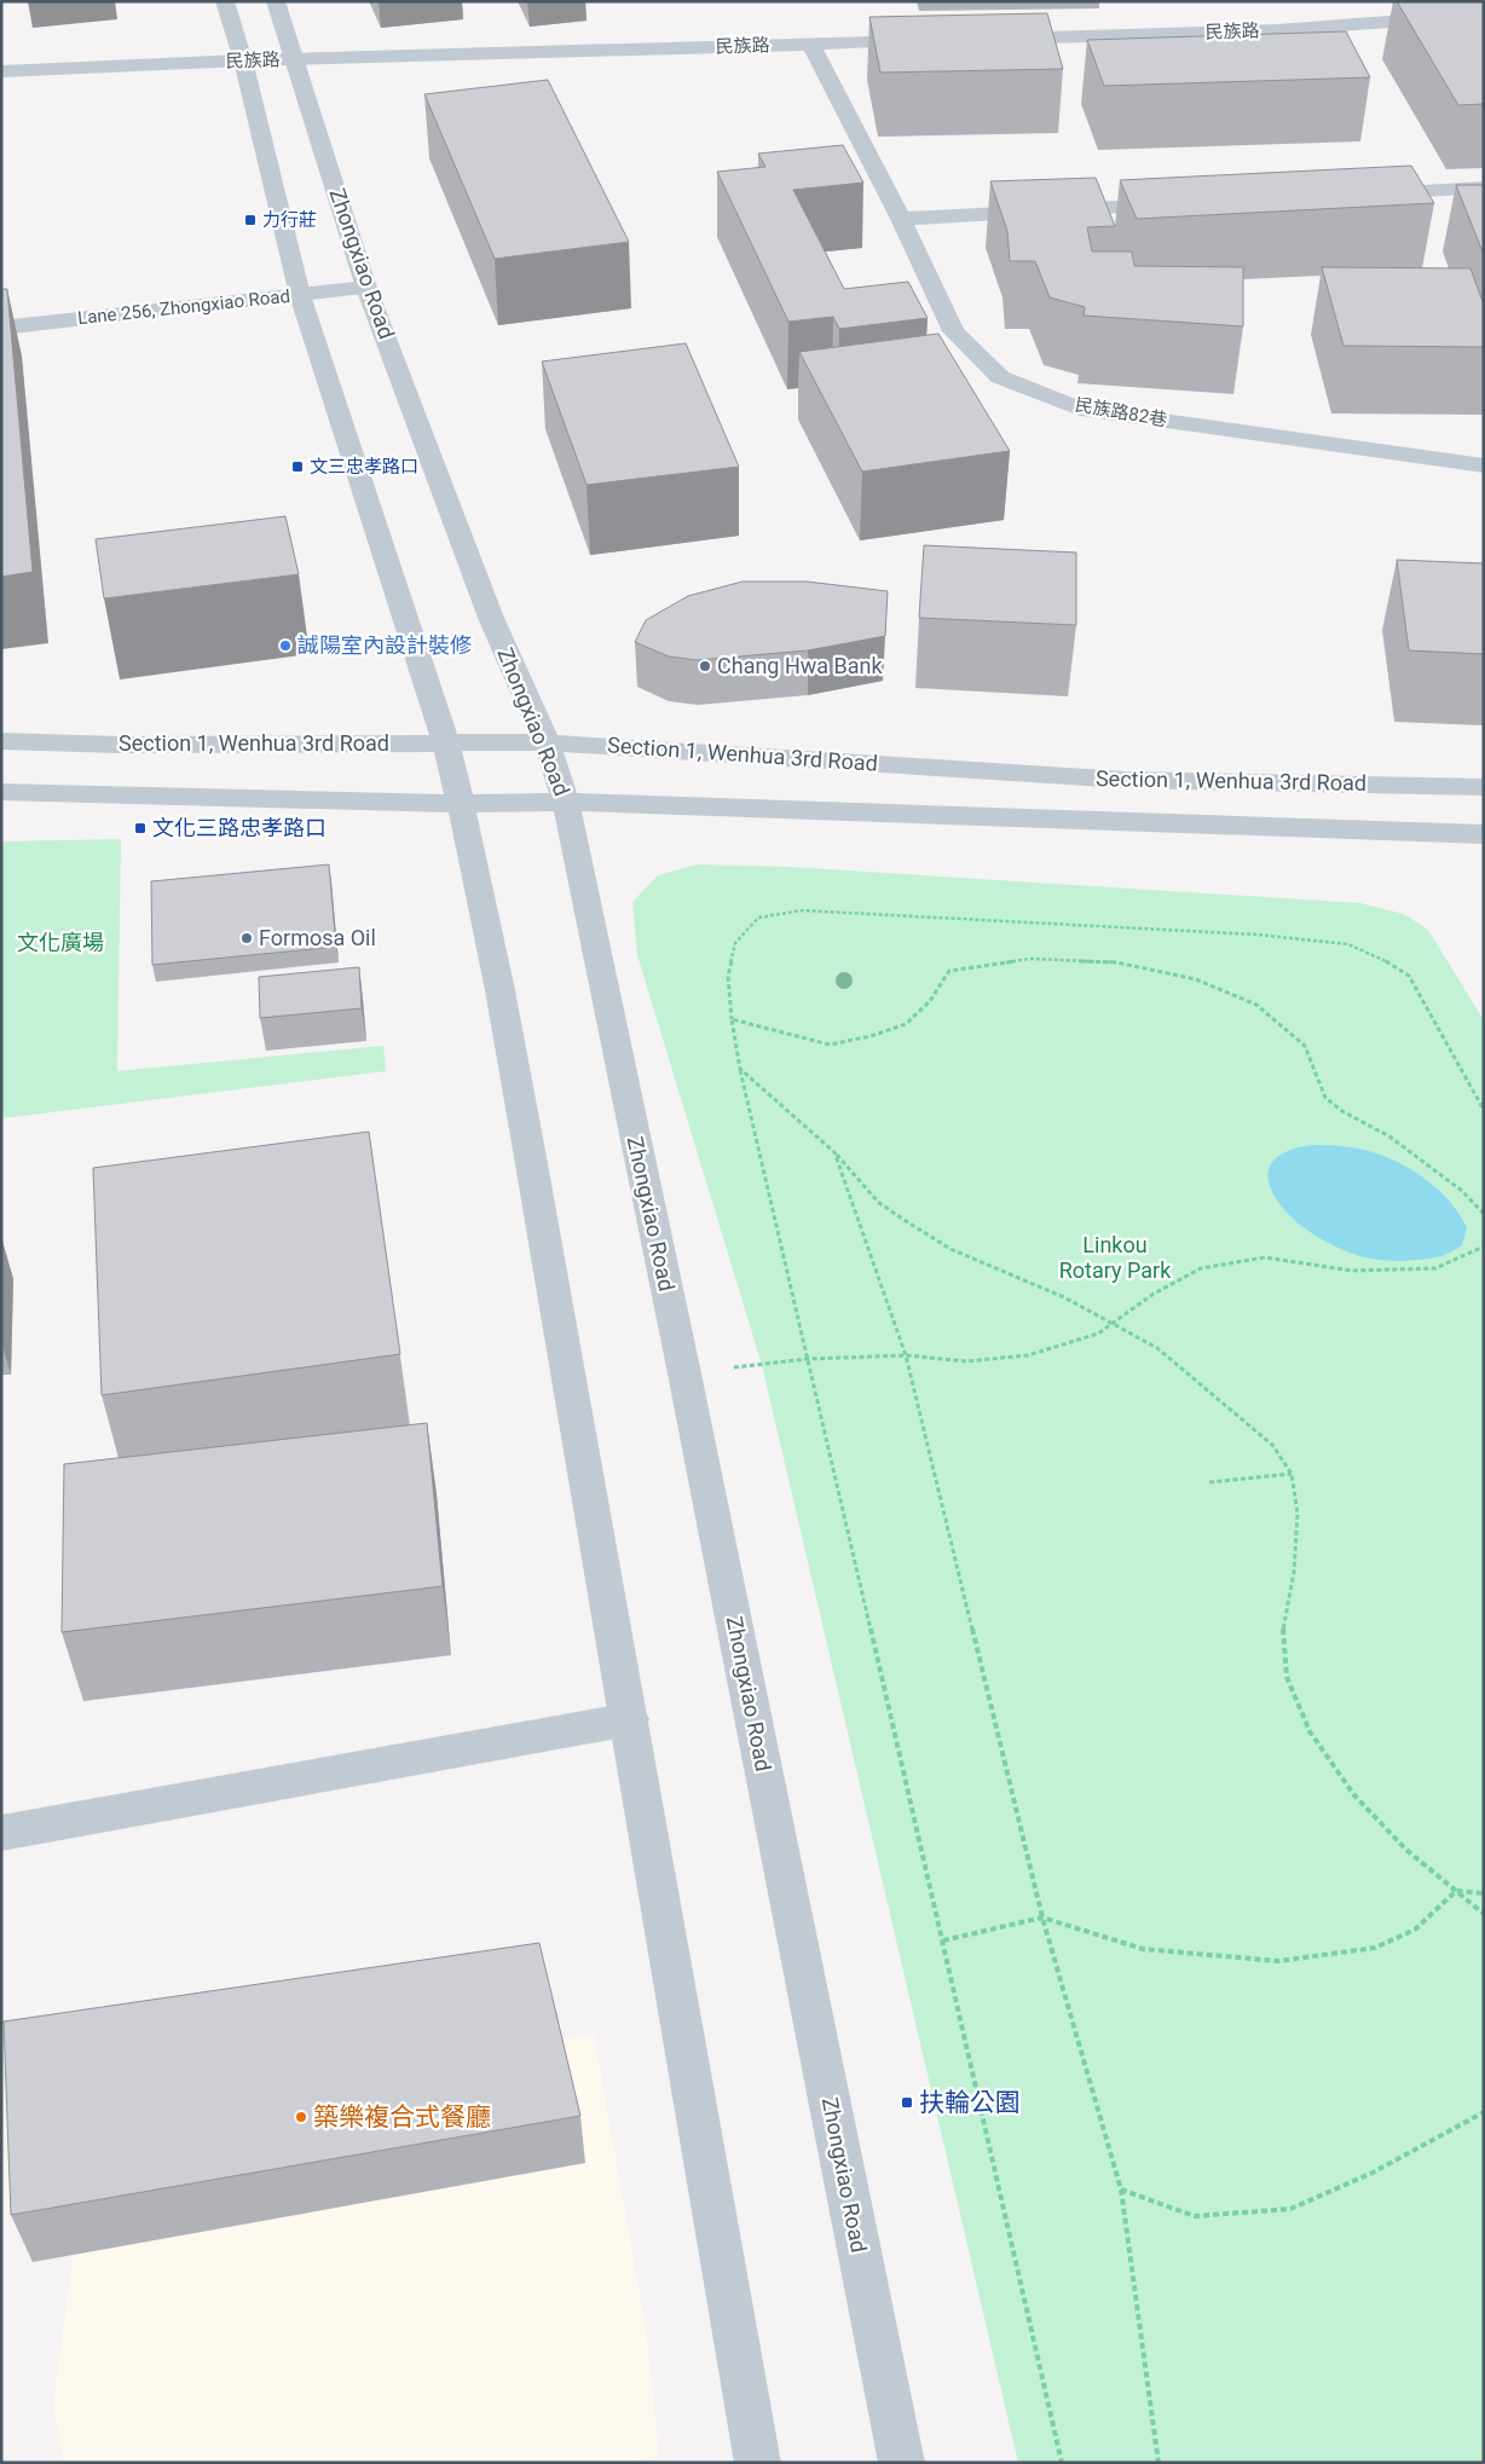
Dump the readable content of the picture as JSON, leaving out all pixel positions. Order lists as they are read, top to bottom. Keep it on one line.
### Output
{"streets":{"street":["民族路","Zhongxiao Road","Lane 256, Zhongxiao Road","民族路82巷","Section 1, Wenhua 3rd Road"]},"crossings":[["民族路","Zhongxiao Road"],["民族路","民族路82巷"],["Zhongxiao Road","Lane 256, Zhongxiao Road"],["Zhongxiao Road","Section 1, Wenhua 3rd Road"]],"parks":["文化廣場","Linkou Rotary Park"],"places":{"transit":["力行莊","文三忠孝路口","文化三路忠孝路口","扶輪公園"],"other":["誠陽室內設計裝修","Chang Hwa Bank","Formosa Oil","築樂複合式餐廳"]}}
